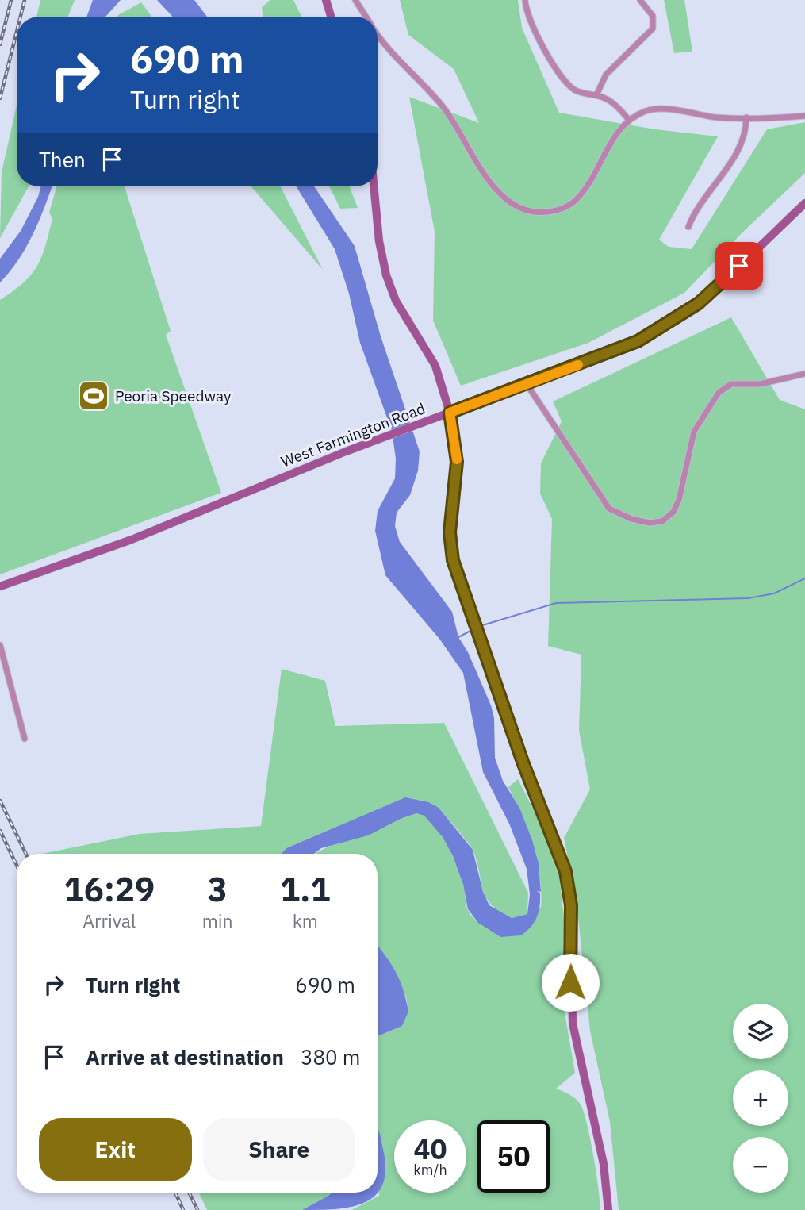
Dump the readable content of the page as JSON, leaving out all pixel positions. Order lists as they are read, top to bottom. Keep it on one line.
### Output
{"streets":{"main road":["West Farmington Road"]},"places":{"sports":["Peoria Speedway"]},"page":{"turn":["690 m","Turn right"],"then":"Then","eta":["16:29","Arrival","3","min","1.1","km"],"list":[{"name":"Turn right","value":"690 m"},{"name":"Arrive at destination","value":"380 m"}],"map_buttons":["+","−"],"buttons":["Exit","Share"],"speed":"40 km/h","limit":"50"}}
